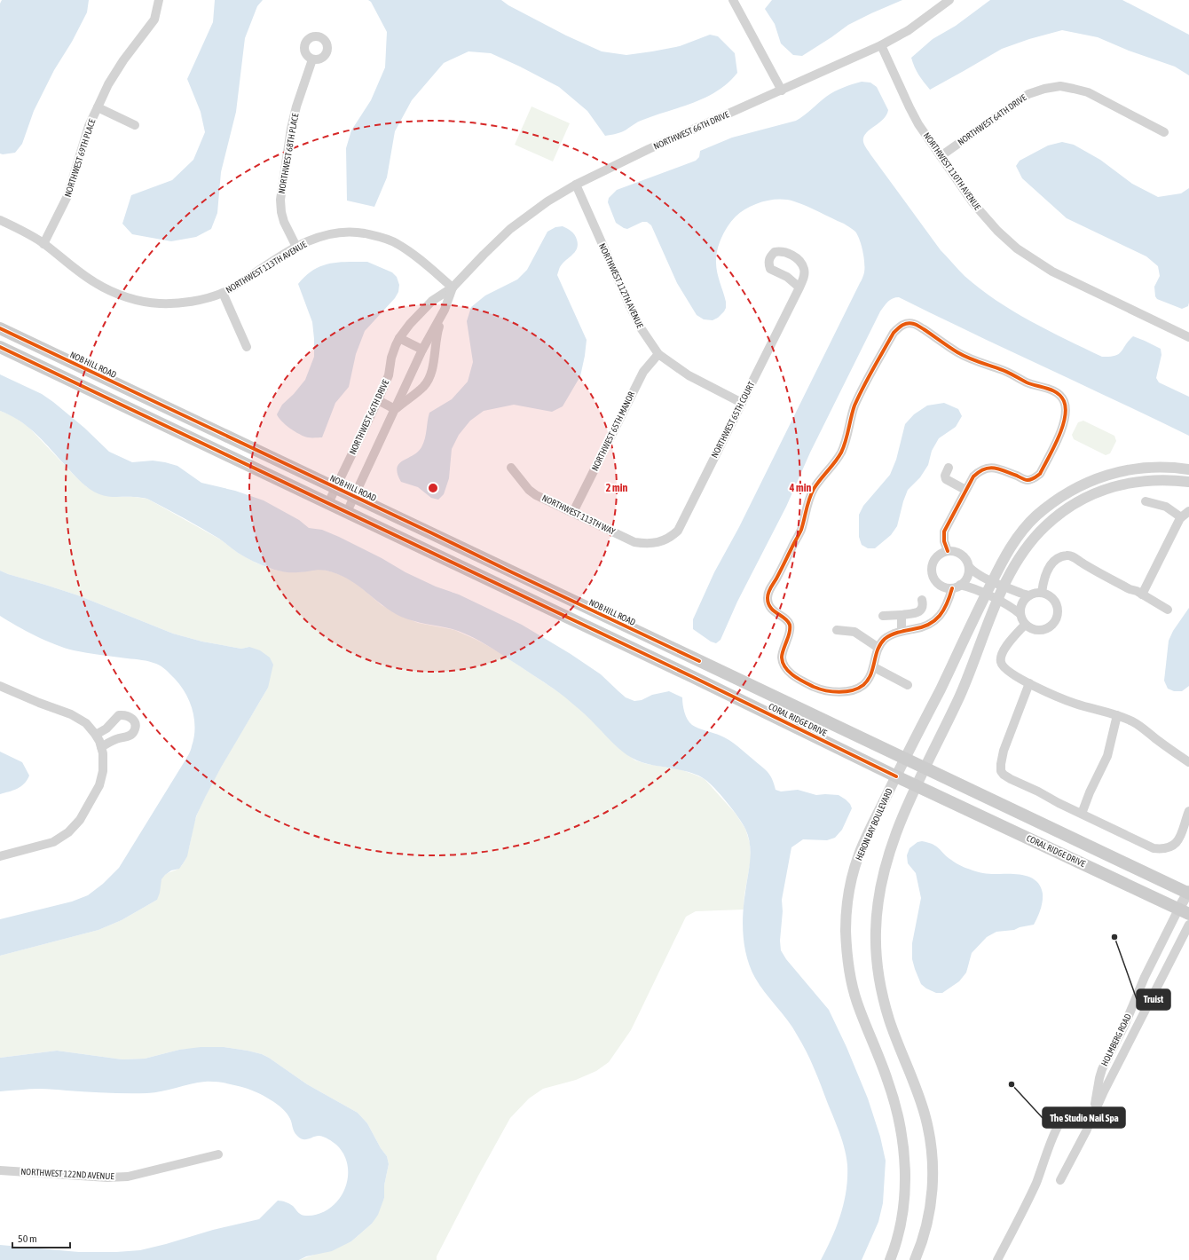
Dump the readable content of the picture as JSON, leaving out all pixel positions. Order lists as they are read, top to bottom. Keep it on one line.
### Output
{"streets":{"main road":["NOB HILL ROAD","CORAL RIDGE DRIVE"],"street":["NORTHWEST 64TH DRIVE","NORTHWEST 66TH DRIVE","NORTHWEST 68TH PLACE","NORTHWEST 69TH PLACE","NORTHWEST 110TH AVENUE","NORTHWEST 113TH AVENUE","NORTHWEST 112TH AVENUE","NORTHWEST 65TH COURT","NORTHWEST 65TH MANOR","NORTHWEST 113TH WAY","HERON BAY BOULEVARD","HOLMBERG ROAD","NORTHWEST 122ND AVENUE"]},"crossings":[["NORTHWEST 64TH DRIVE","NORTHWEST 110TH AVENUE"],["NORTHWEST 66TH DRIVE","NORTHWEST 110TH AVENUE"],["NORTHWEST 66TH DRIVE","NORTHWEST 113TH AVENUE"],["NORTHWEST 66TH DRIVE","NORTHWEST 112TH AVENUE"],["NORTHWEST 66TH DRIVE","NOB HILL ROAD"],["NORTHWEST 66TH DRIVE","CORAL RIDGE DRIVE"],["NORTHWEST 68TH PLACE","NORTHWEST 113TH AVENUE"],["NORTHWEST 69TH PLACE","NORTHWEST 113TH AVENUE"],["NORTHWEST 112TH AVENUE","NORTHWEST 65TH COURT"],["NORTHWEST 112TH AVENUE","NORTHWEST 65TH MANOR"],["NOB HILL ROAD","CORAL RIDGE DRIVE"],["NORTHWEST 65TH COURT","NORTHWEST 113TH WAY"],["NORTHWEST 65TH MANOR","NORTHWEST 113TH WAY"],["CORAL RIDGE DRIVE","HERON BAY BOULEVARD"],["CORAL RIDGE DRIVE","HOLMBERG ROAD"]],"places":["Truist","The Studio Nail Spa"],"scale_bar":"50 m","rings":["2 min","4 min"]}
